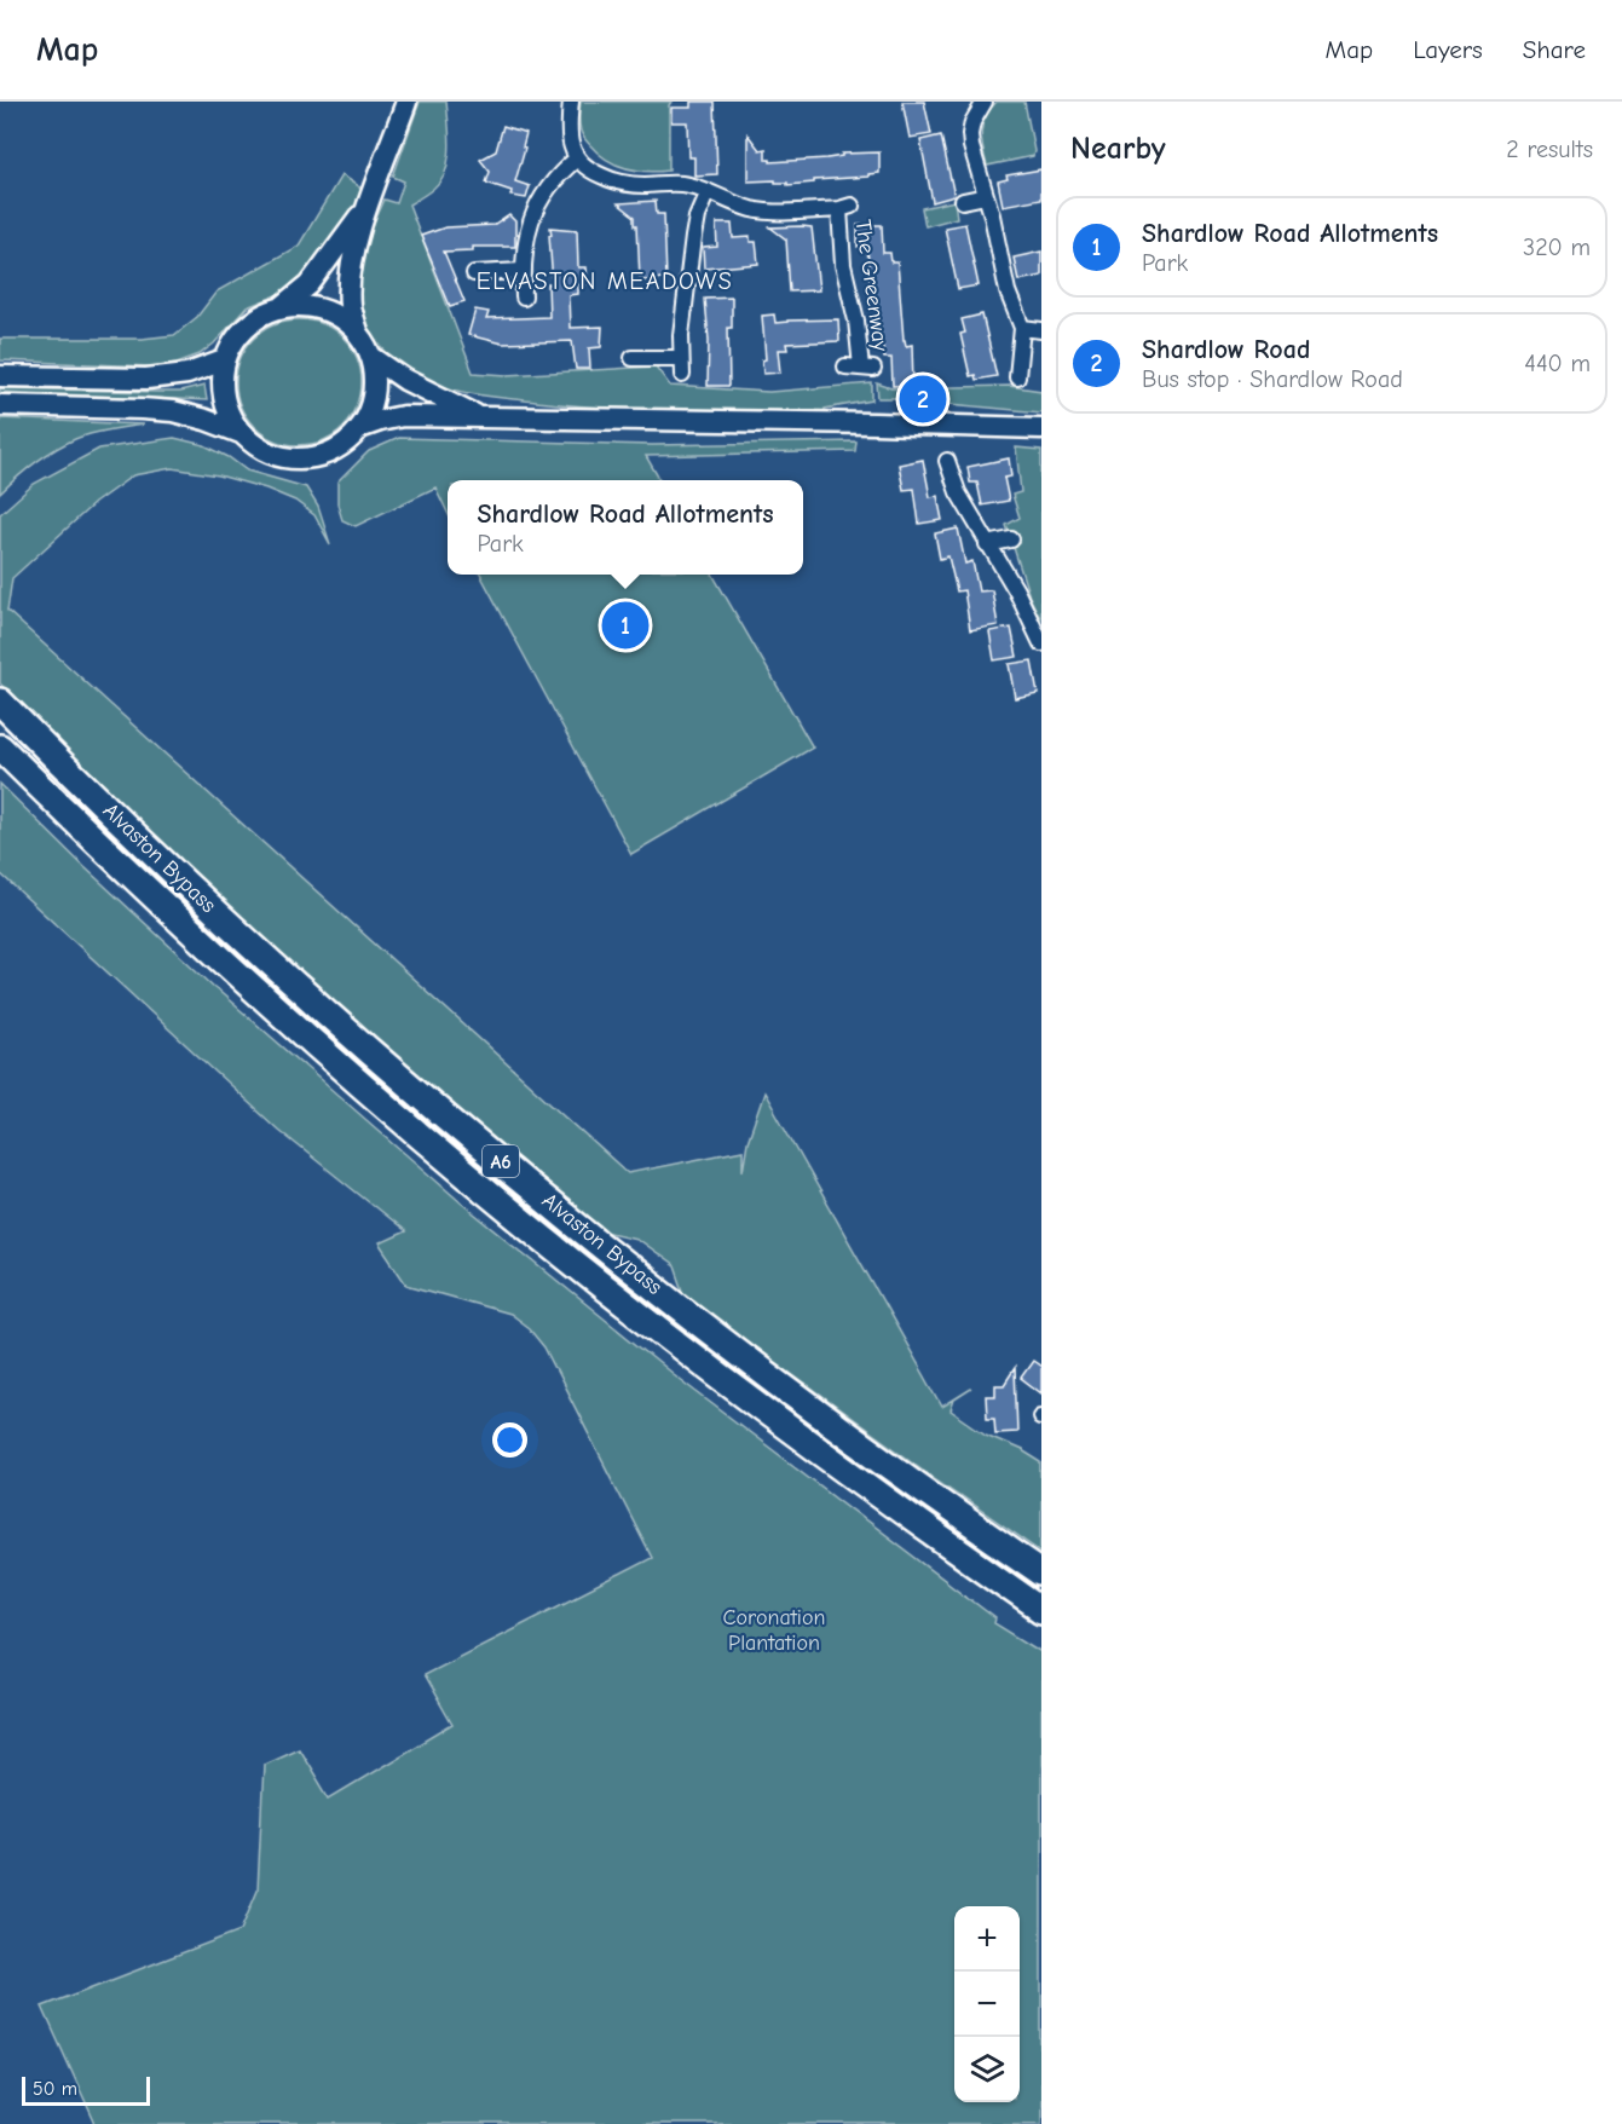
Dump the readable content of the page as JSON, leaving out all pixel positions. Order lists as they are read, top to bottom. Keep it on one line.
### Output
{"streets":{"highway":["Alvaston Bypass","A6"],"street":["The Greenway"]},"districts":["ELVASTON MEADOWS"],"parks":["Coronation Plantation"],"scale_bar":"50 m","page":{"header":"Map","nav":["Map","Layers","Share"],"heading":["Nearby","2 results"],"list":[{"mark":"1","name":"Shardlow Road Allotments","note":"Park","value":"320 m"},{"mark":"2","name":"Shardlow Road","note":"Bus stop · Shardlow Road","value":"440 m"}],"pins":["2","1"],"popup":["Shardlow Road Allotments","Park"],"map_buttons":["+","−"],"scale":"50 m"}}
